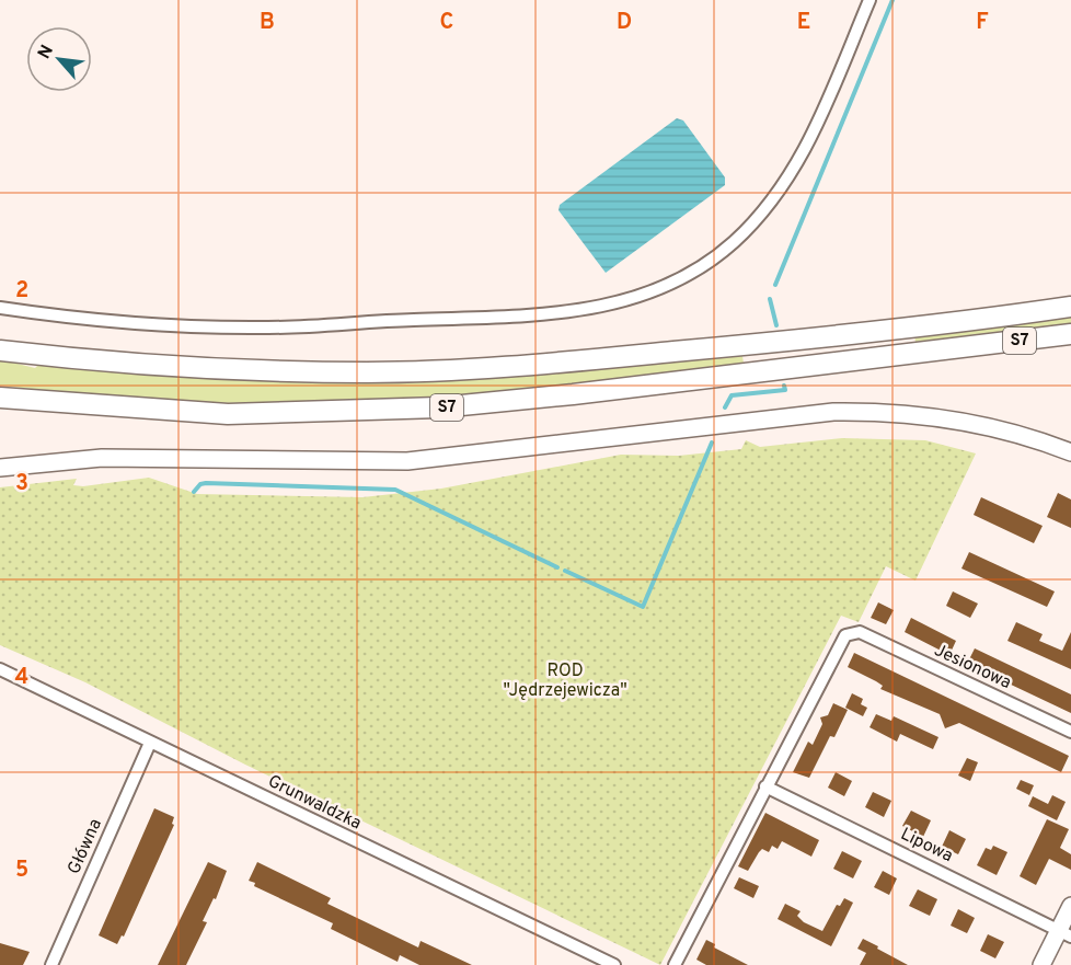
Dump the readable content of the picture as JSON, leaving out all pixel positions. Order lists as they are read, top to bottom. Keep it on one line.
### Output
{"streets":{"highway":["S7"],"street":["Jesionowa","Grunwaldzka","Lipowa","Główna"]},"crossings":[["Jesionowa","Lipowa"],["Grunwaldzka","Główna"]],"parks":["ROD \"Jędrzejewicza\""],"north":"top left","grid":{"columns":["B","C","D","E","F"],"rows":["2","3","4","5"]}}
